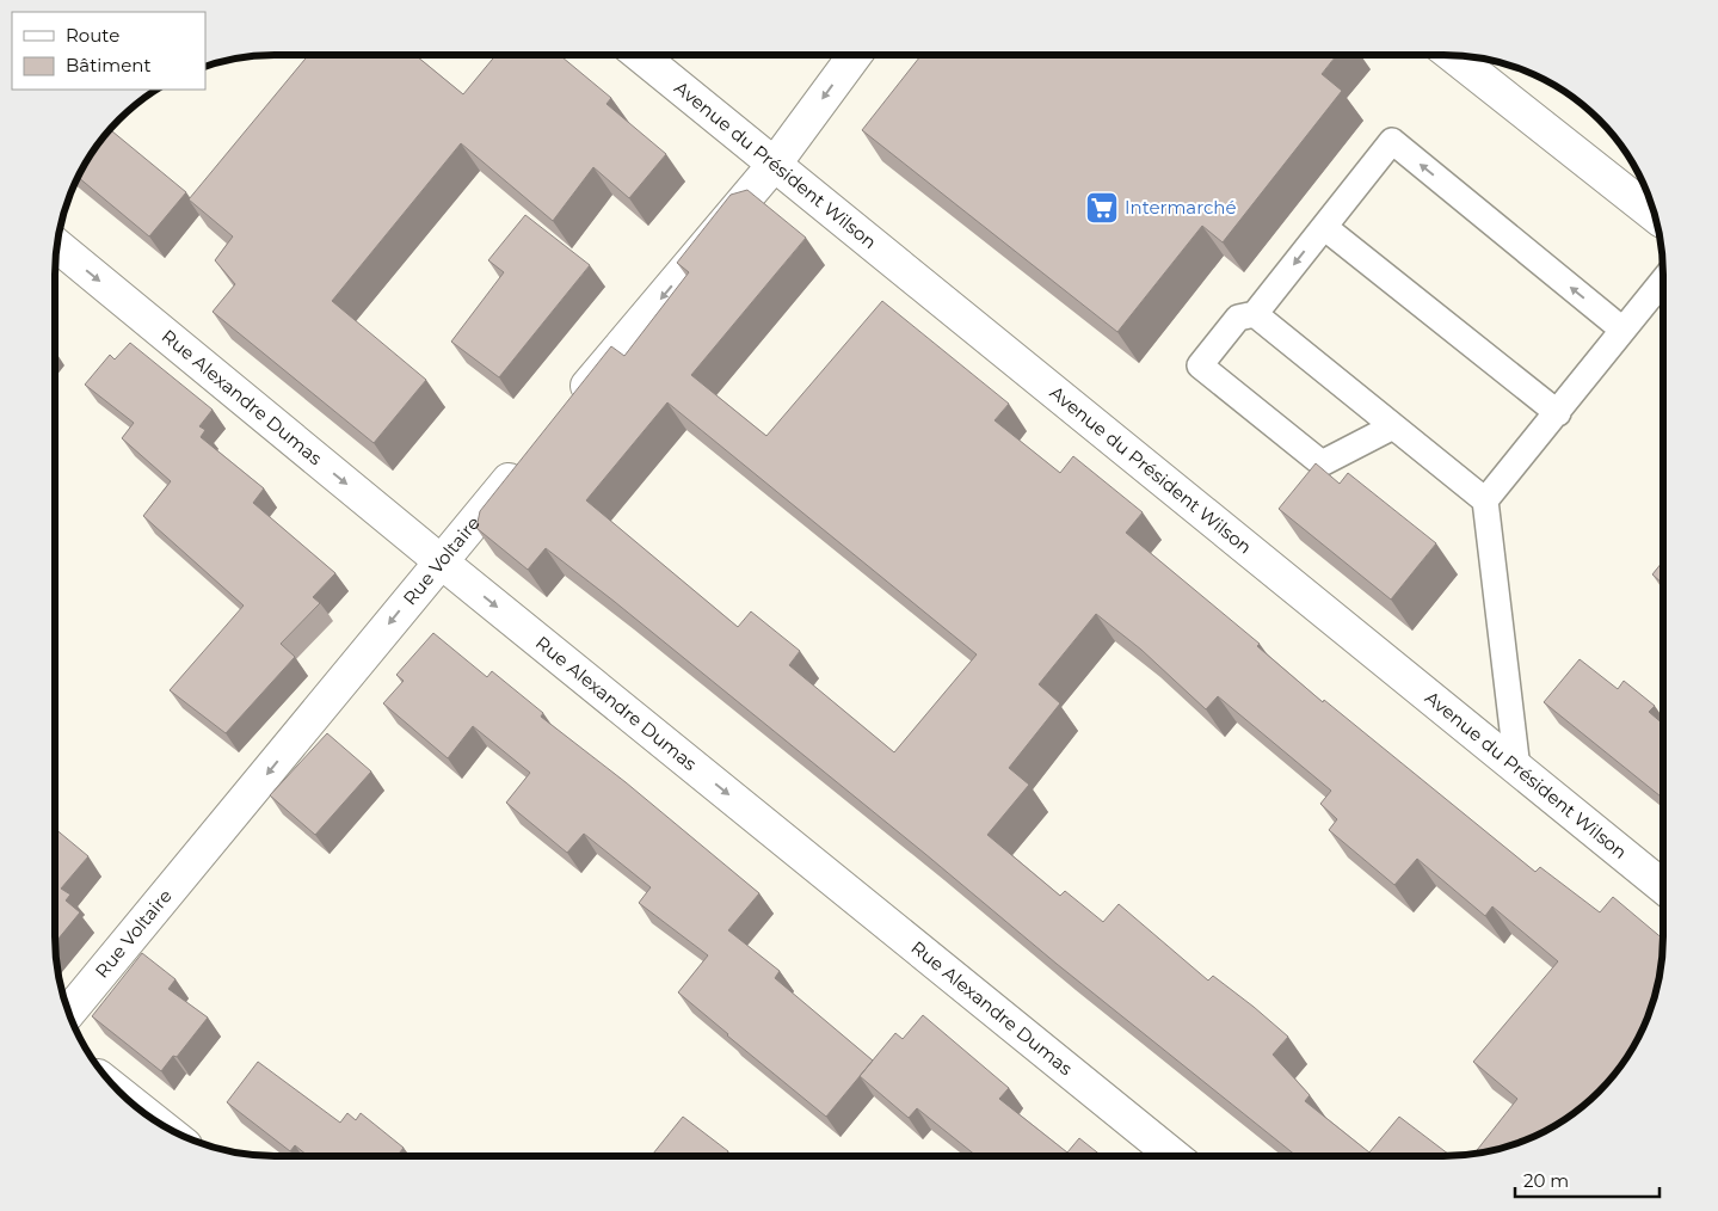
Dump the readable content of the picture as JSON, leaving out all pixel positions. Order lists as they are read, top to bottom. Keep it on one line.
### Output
{"streets":{"street":["Avenue du Président Wilson","Rue Alexandre Dumas","Rue Voltaire"]},"crossings":[["Rue Alexandre Dumas","Rue Voltaire"]],"one_way":["Rue Alexandre Dumas","Rue Voltaire"],"places":{"supermarket":["Intermarché"]},"legend":["Route","Bâtiment"],"scale_bar":"20 m"}
